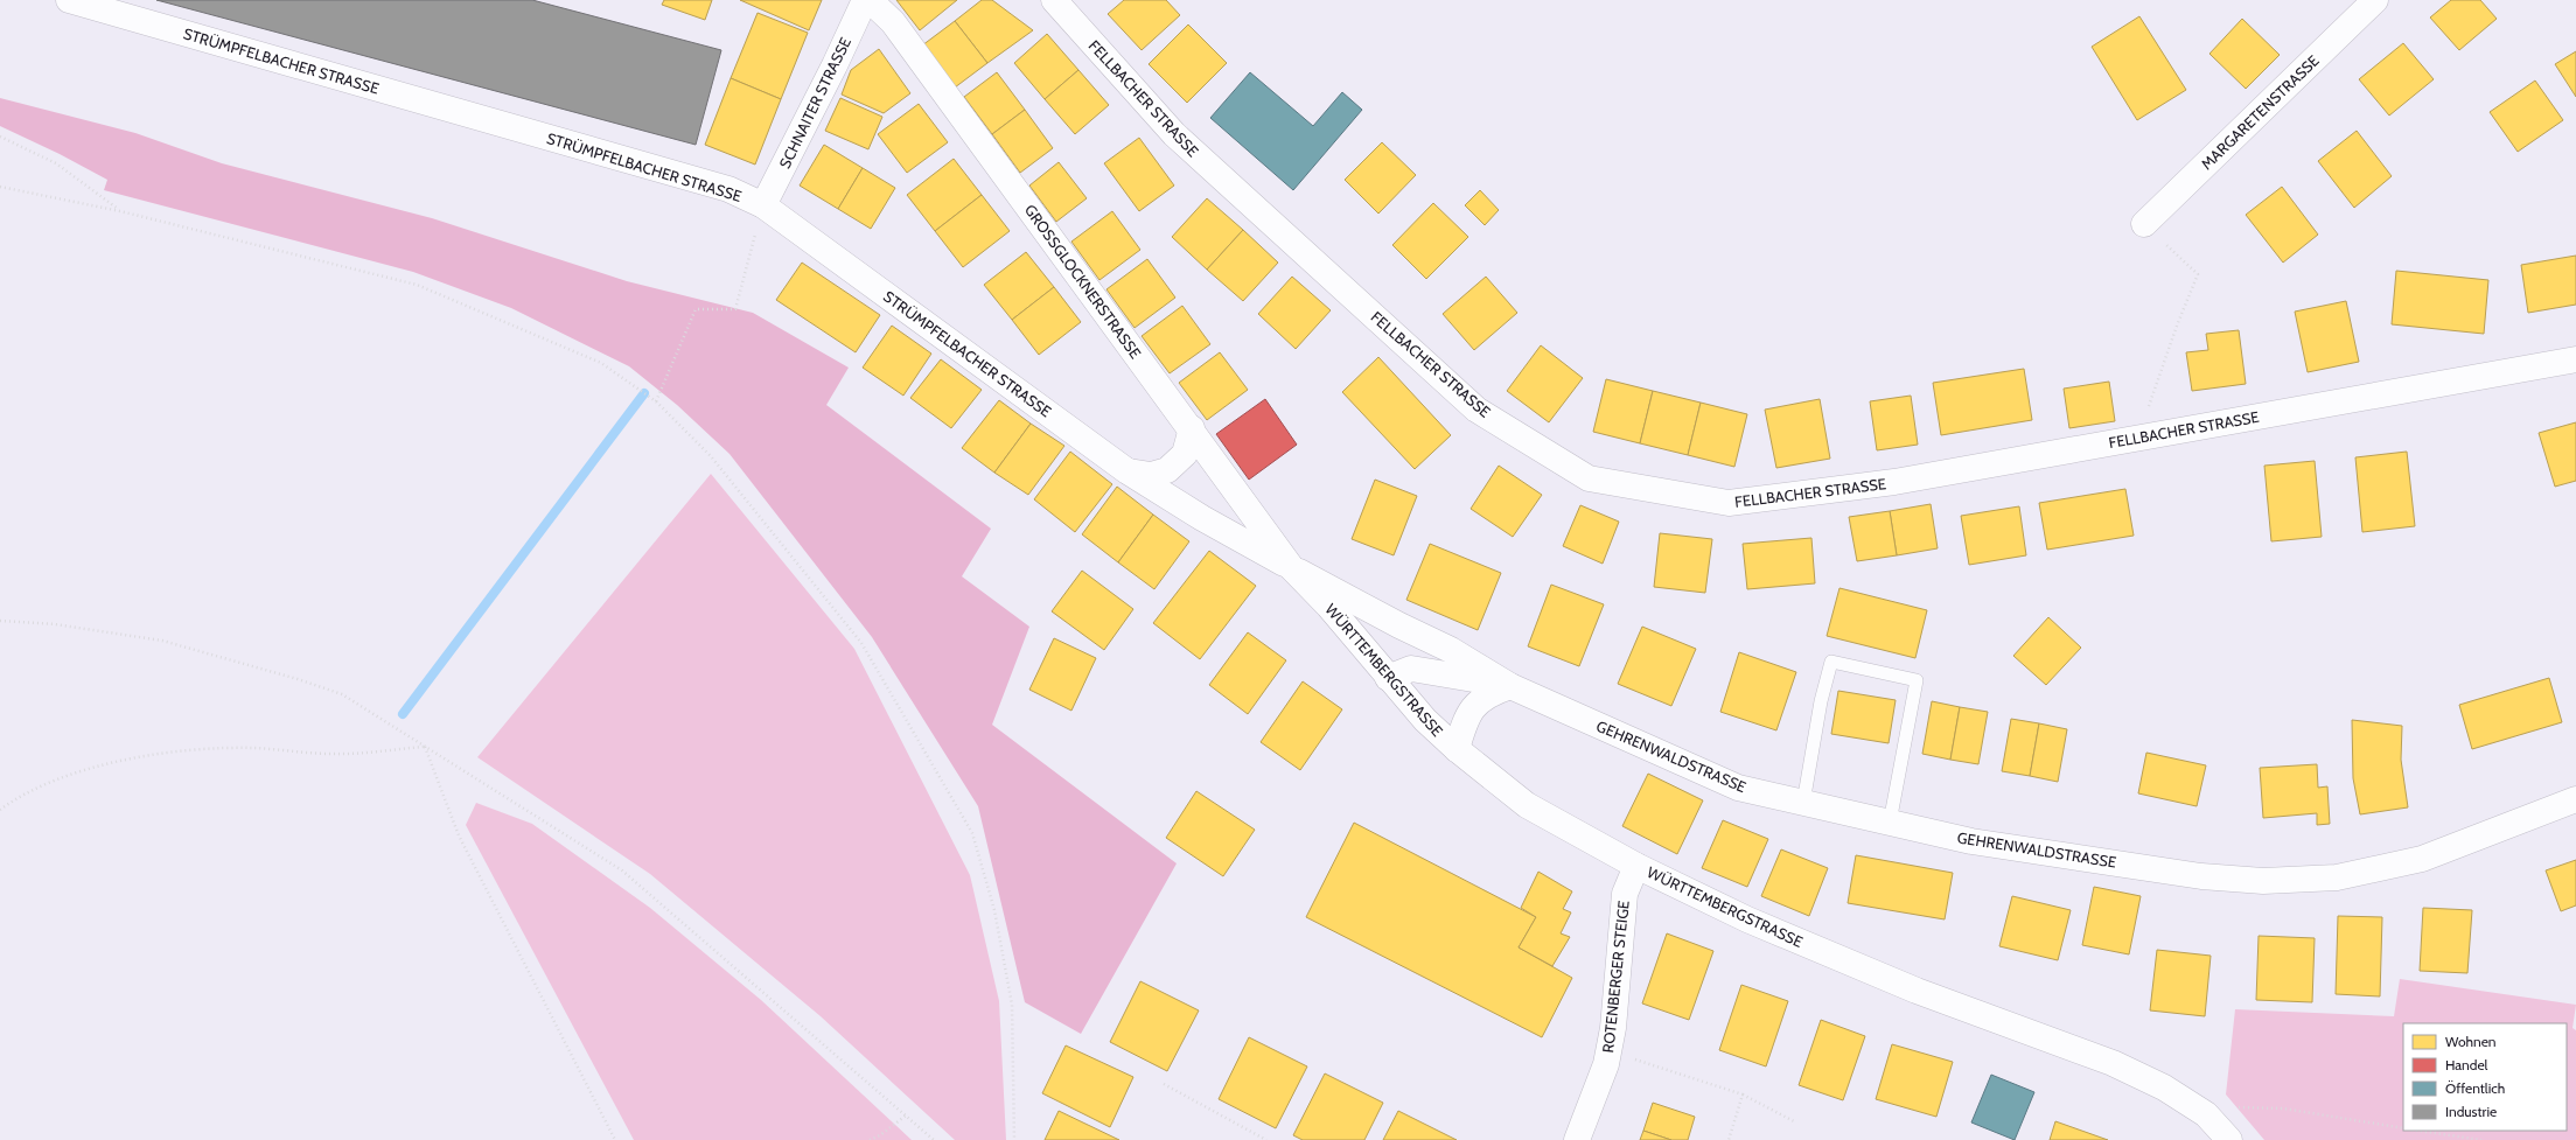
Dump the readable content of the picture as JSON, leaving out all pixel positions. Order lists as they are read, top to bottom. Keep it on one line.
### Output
{"streets":{"street":["STRÜMPFELBACHER STRASSE","FELLBACHER STRASSE","SCHNAITER STRASSE","MARGARETENSTRASSE","GROSSGLOCKNERSTRASSE","WÜRTTEMBERGSTRASSE","GEHRENWALDSTRASSE","ROTENBERGER STEIGE"]},"crossings":[["STRÜMPFELBACHER STRASSE","SCHNAITER STRASSE"],["STRÜMPFELBACHER STRASSE","GROSSGLOCKNERSTRASSE"],["STRÜMPFELBACHER STRASSE","WÜRTTEMBERGSTRASSE"],["STRÜMPFELBACHER STRASSE","GEHRENWALDSTRASSE"],["GROSSGLOCKNERSTRASSE","WÜRTTEMBERGSTRASSE"],["GROSSGLOCKNERSTRASSE","GEHRENWALDSTRASSE"],["WÜRTTEMBERGSTRASSE","GEHRENWALDSTRASSE"],["WÜRTTEMBERGSTRASSE","ROTENBERGER STEIGE"]],"legend":["Wohnen","Handel","Öffentlich","Industrie"]}
